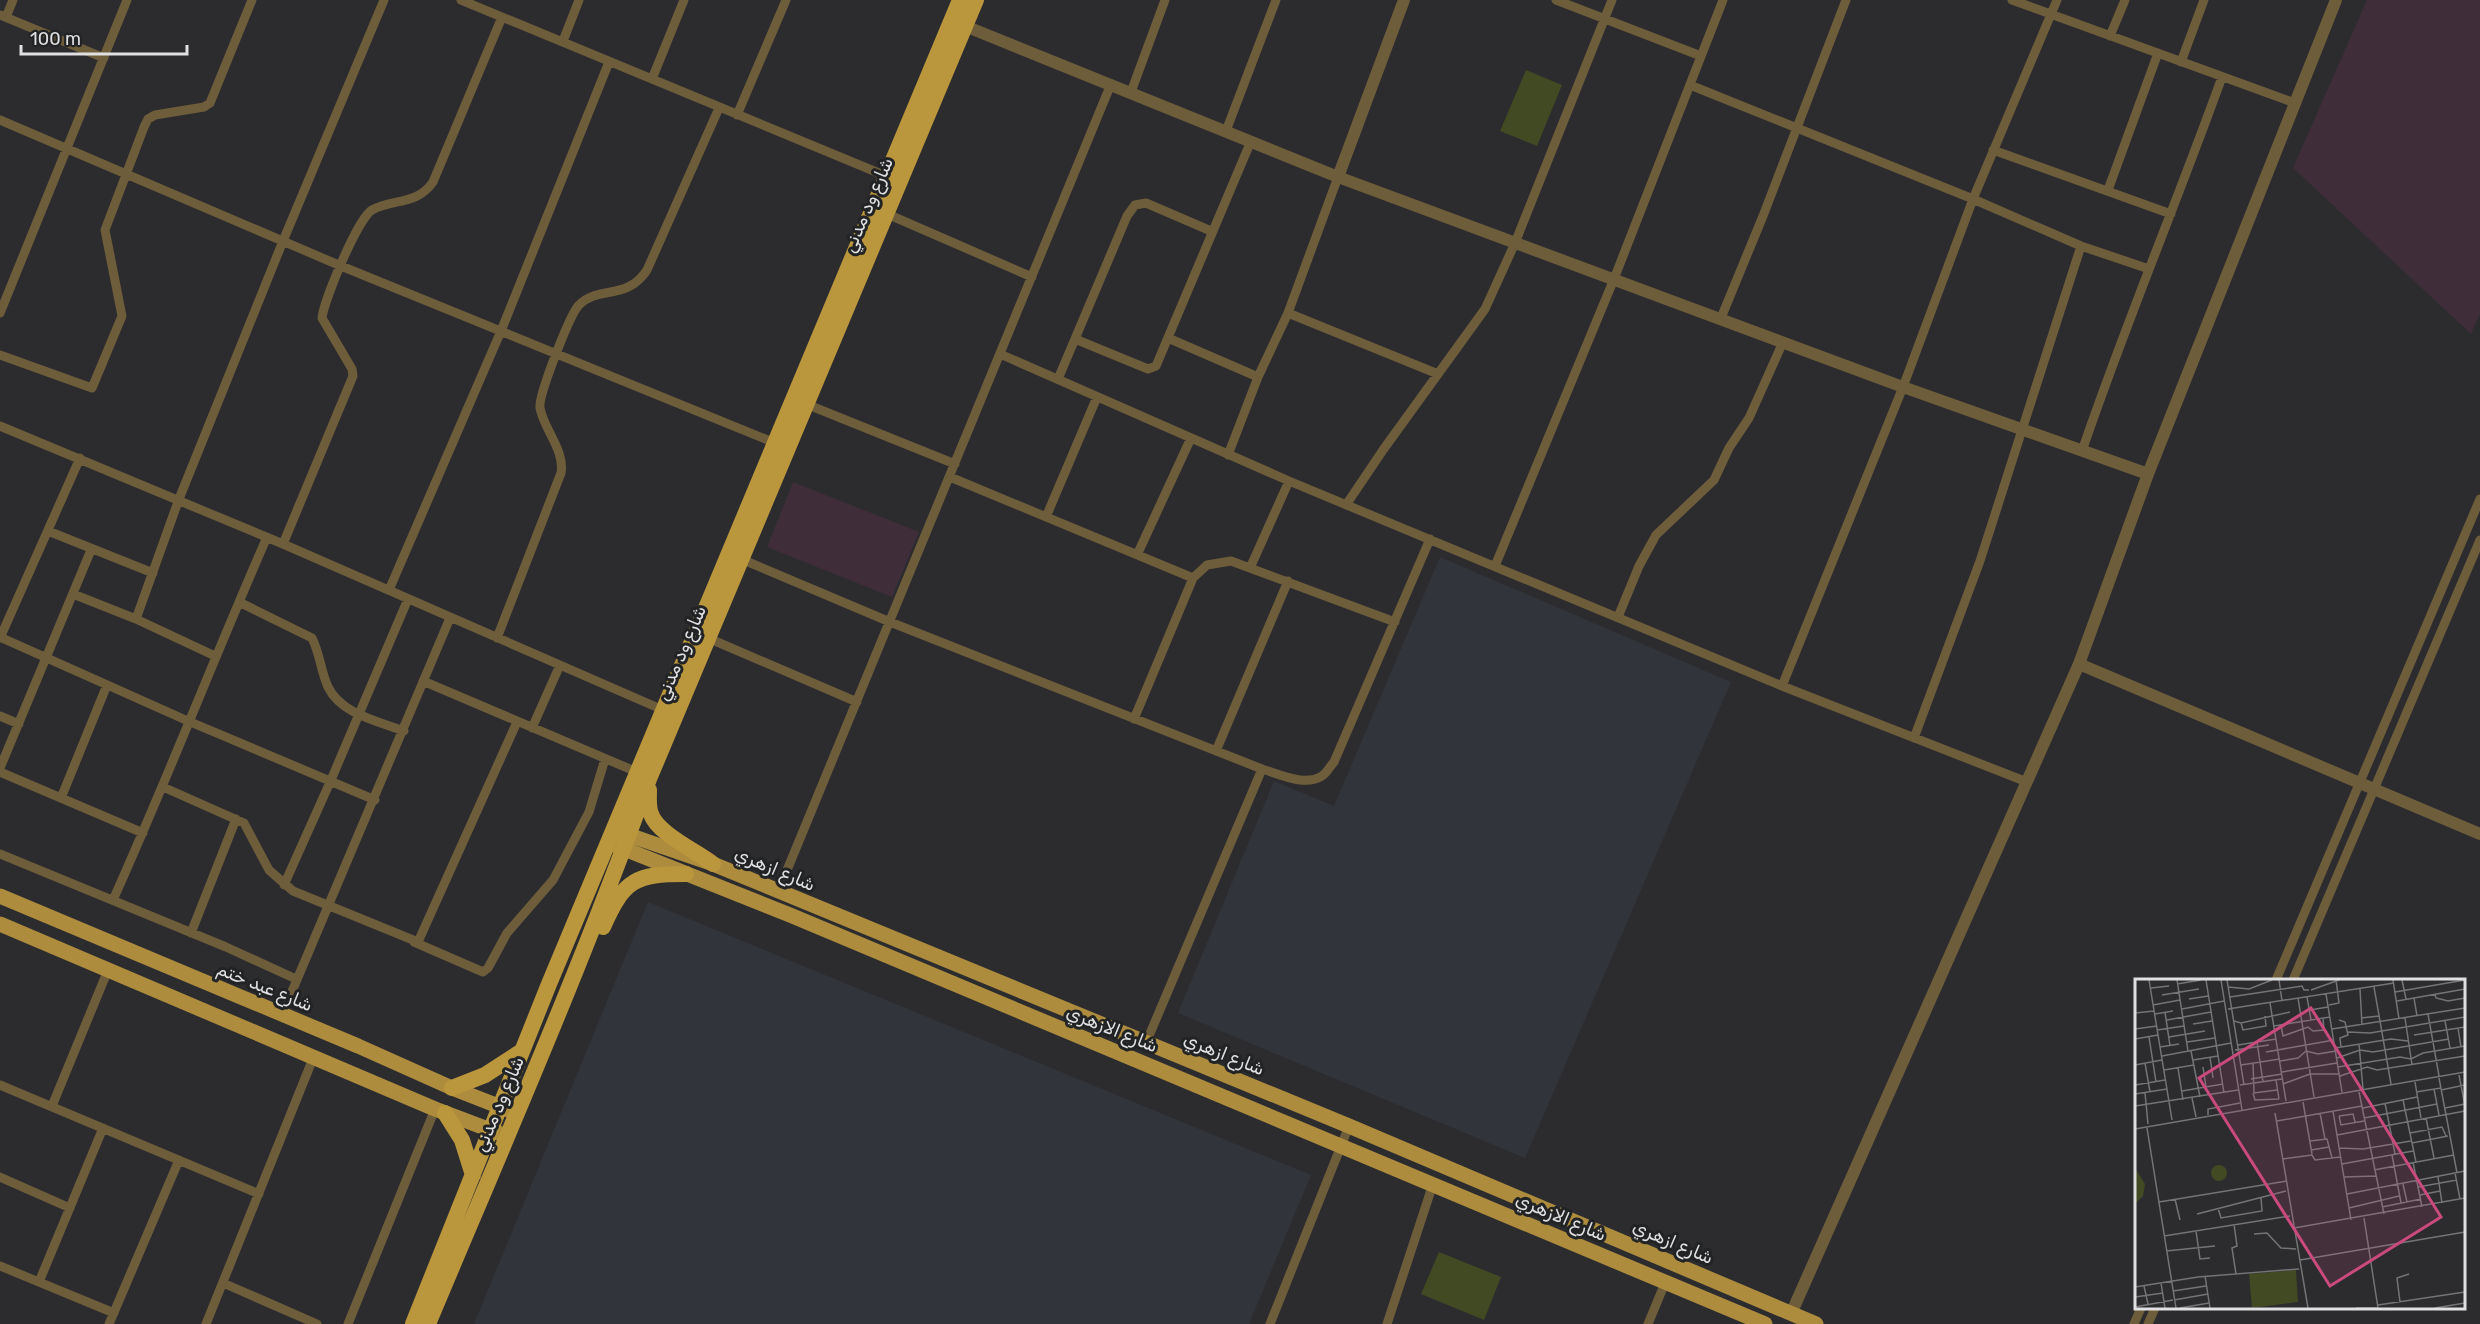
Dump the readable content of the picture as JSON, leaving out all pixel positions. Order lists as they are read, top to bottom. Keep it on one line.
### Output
{"streets":{"highway":["شارع ود مدني"],"main road":["شارع ازهري","شارع عبد ختم","شارع الازهري"]},"crossings":[["شارع ود مدني","شارع ازهري"],["شارع ود مدني","شارع عبد ختم"],["شارع ود مدني","شارع الازهري"],["شارع ازهري","شارع الازهري"]],"scale_bar":"100 m"}
